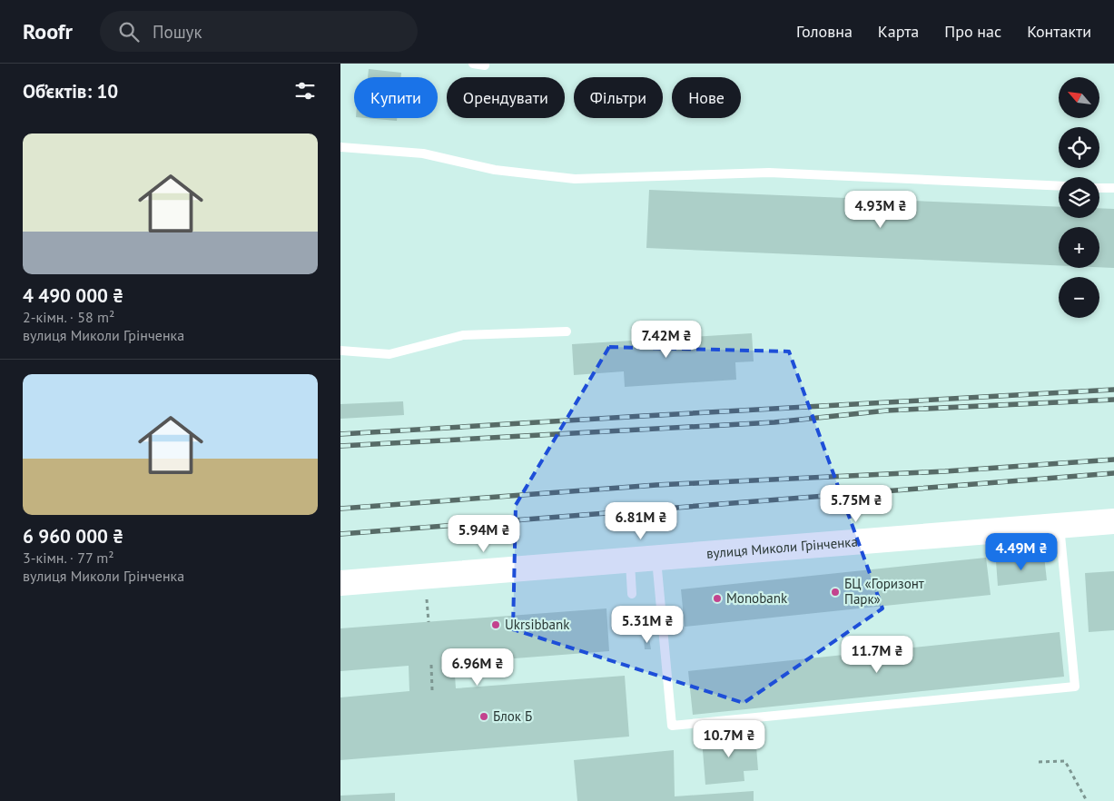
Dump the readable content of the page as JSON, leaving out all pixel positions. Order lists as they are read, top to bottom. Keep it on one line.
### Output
{"streets":{"main road":["вулиця Миколи Грінченка"]},"places":["БЦ «Горизонт Парк»","Monobank","Ukrsibbank","Блок Б"],"north":"top left","page":{"header":"Roofr","search":"Пошук","nav":["Головна","Карта","Про нас","Контакти"],"heading":"Об’єктів: 10","map_buttons":["+","−"],"chip":["Купити","Орендувати","Фільтри","Нове"],"list":[{"name":"4 490 000 ₴","note":"2-кімн. · 58 m² · вулиця Миколи Грінченка"},{"name":"6 960 000 ₴","note":"3-кімн. · 77 m² · вулиця Миколи Грінченка"}],"price":["4.93M ₴","7.42M ₴","5.75M ₴","6.81M ₴","5.94M ₴","4.49M ₴","5.31M ₴","11.7M ₴","6.96M ₴","10.7M ₴"]}}
